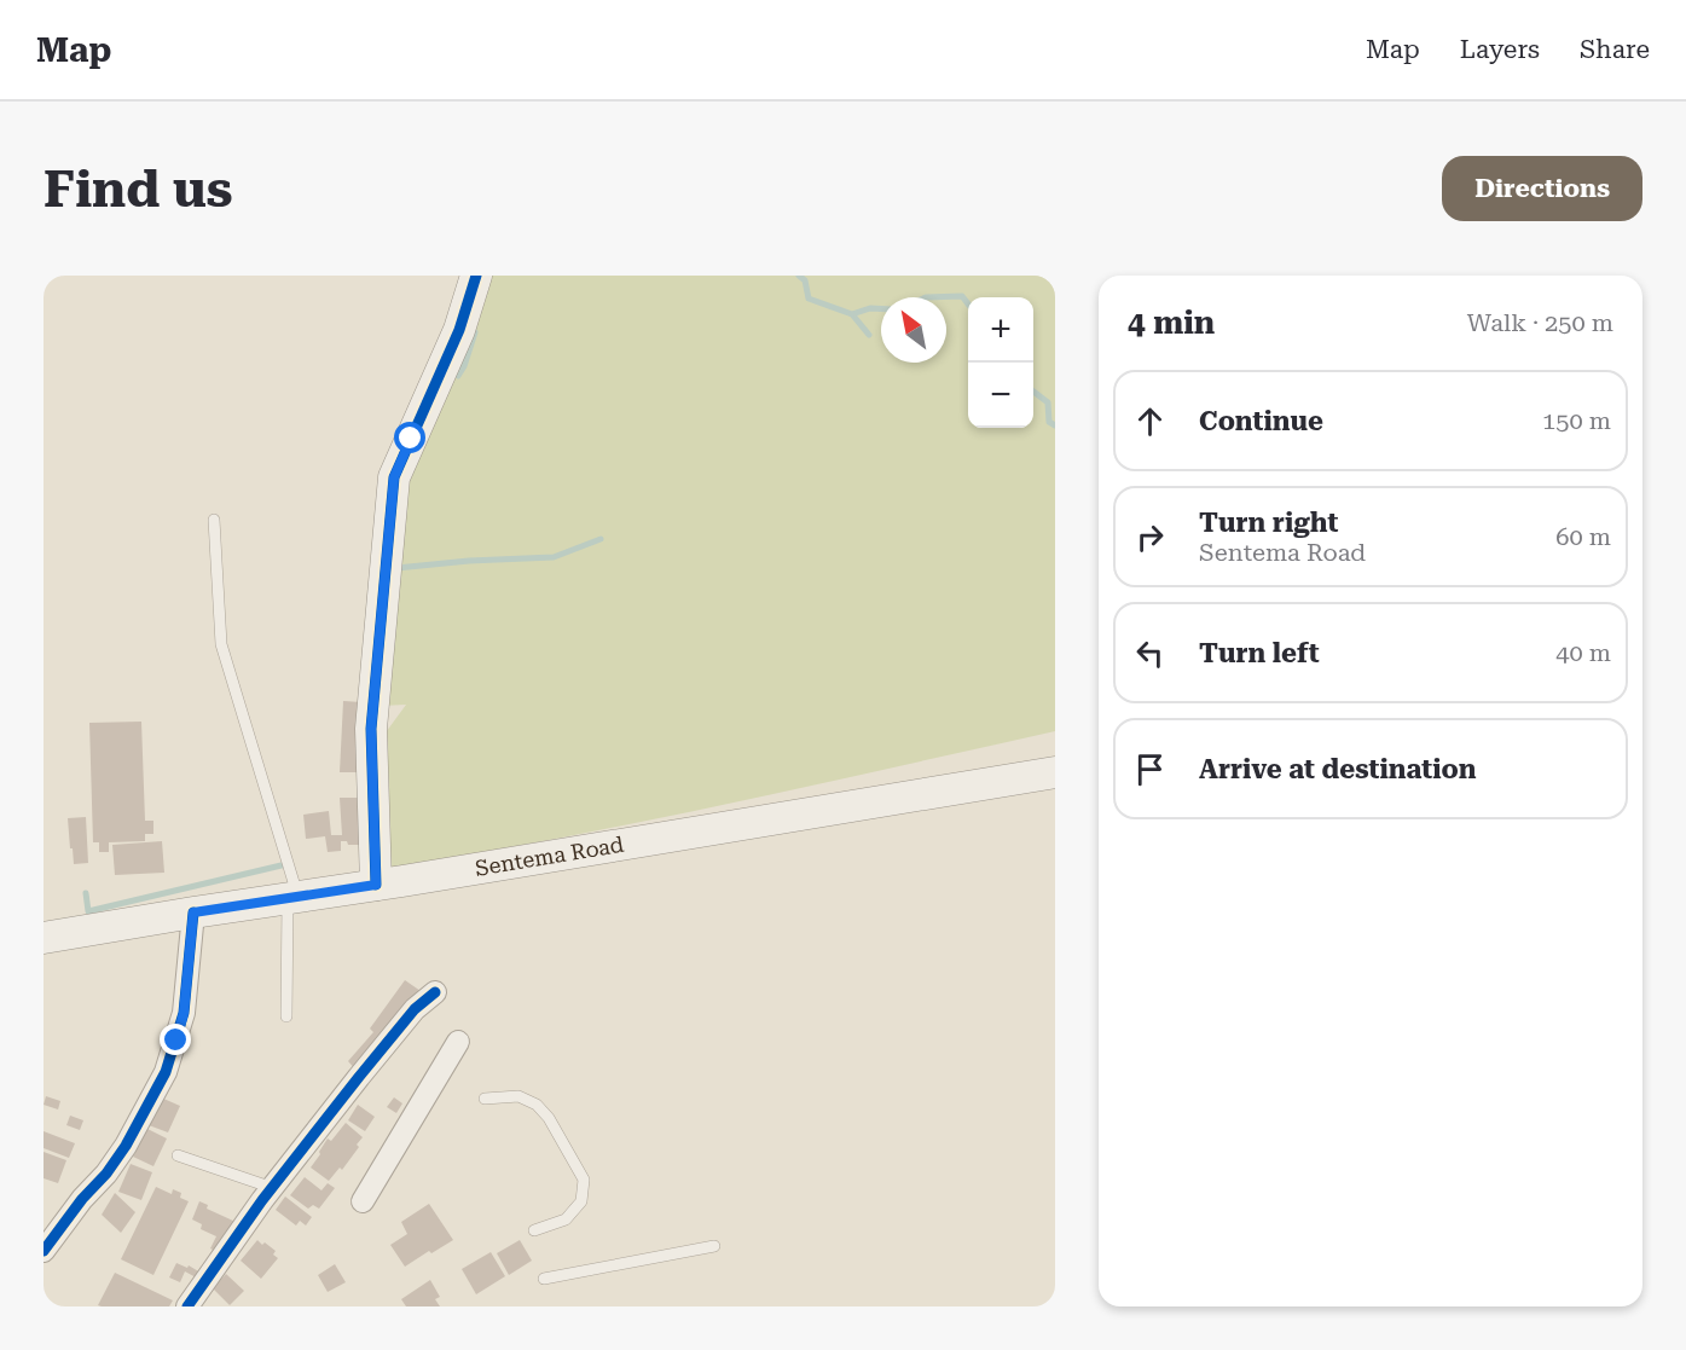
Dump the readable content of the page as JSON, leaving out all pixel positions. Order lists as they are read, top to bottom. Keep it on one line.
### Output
{"streets":{"main road":["Sentema Road"]},"north":"top left","page":{"header":"Map","nav":["Map","Layers","Share"],"buttons":"Directions","title":"Find us","heading":["4 min","Walk · 250 m"],"map_buttons":["+","−"],"list":[["Continue","150 m"],["Turn right","Sentema Road","60 m"],["Turn left","40 m"],"Arrive at destination"]}}
